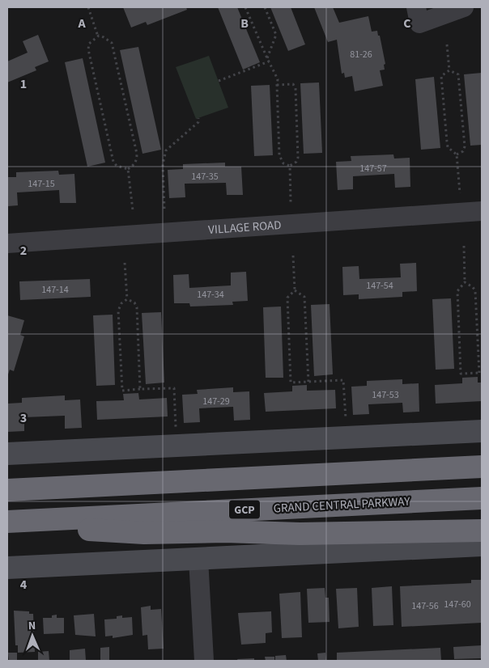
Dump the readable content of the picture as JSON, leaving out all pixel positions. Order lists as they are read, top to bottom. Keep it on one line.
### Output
{"streets":{"highway":["GRAND CENTRAL PARKWAY","GCP"],"street":["VILLAGE ROAD"]},"house_numbers":["81-26","147-57","147-35","147-15","147-54","147-14","147-34","147-53","147-29","147-60","147-56"],"north":"top","grid":{"columns":["A","B","C"],"rows":["1","2","3","4"]}}
